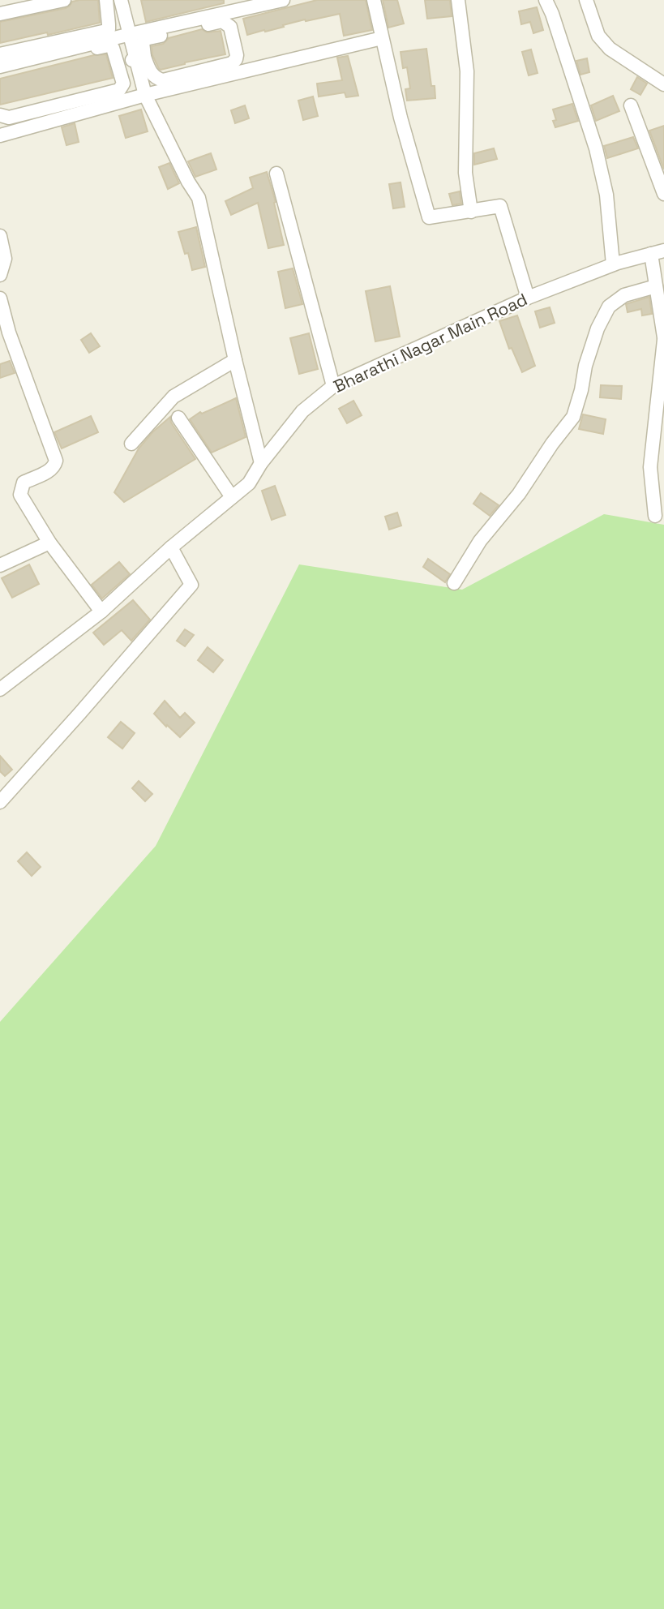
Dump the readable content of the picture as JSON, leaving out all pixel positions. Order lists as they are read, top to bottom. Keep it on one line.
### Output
{"streets":{"street":["Bharathi Nagar Main Road"]}}
